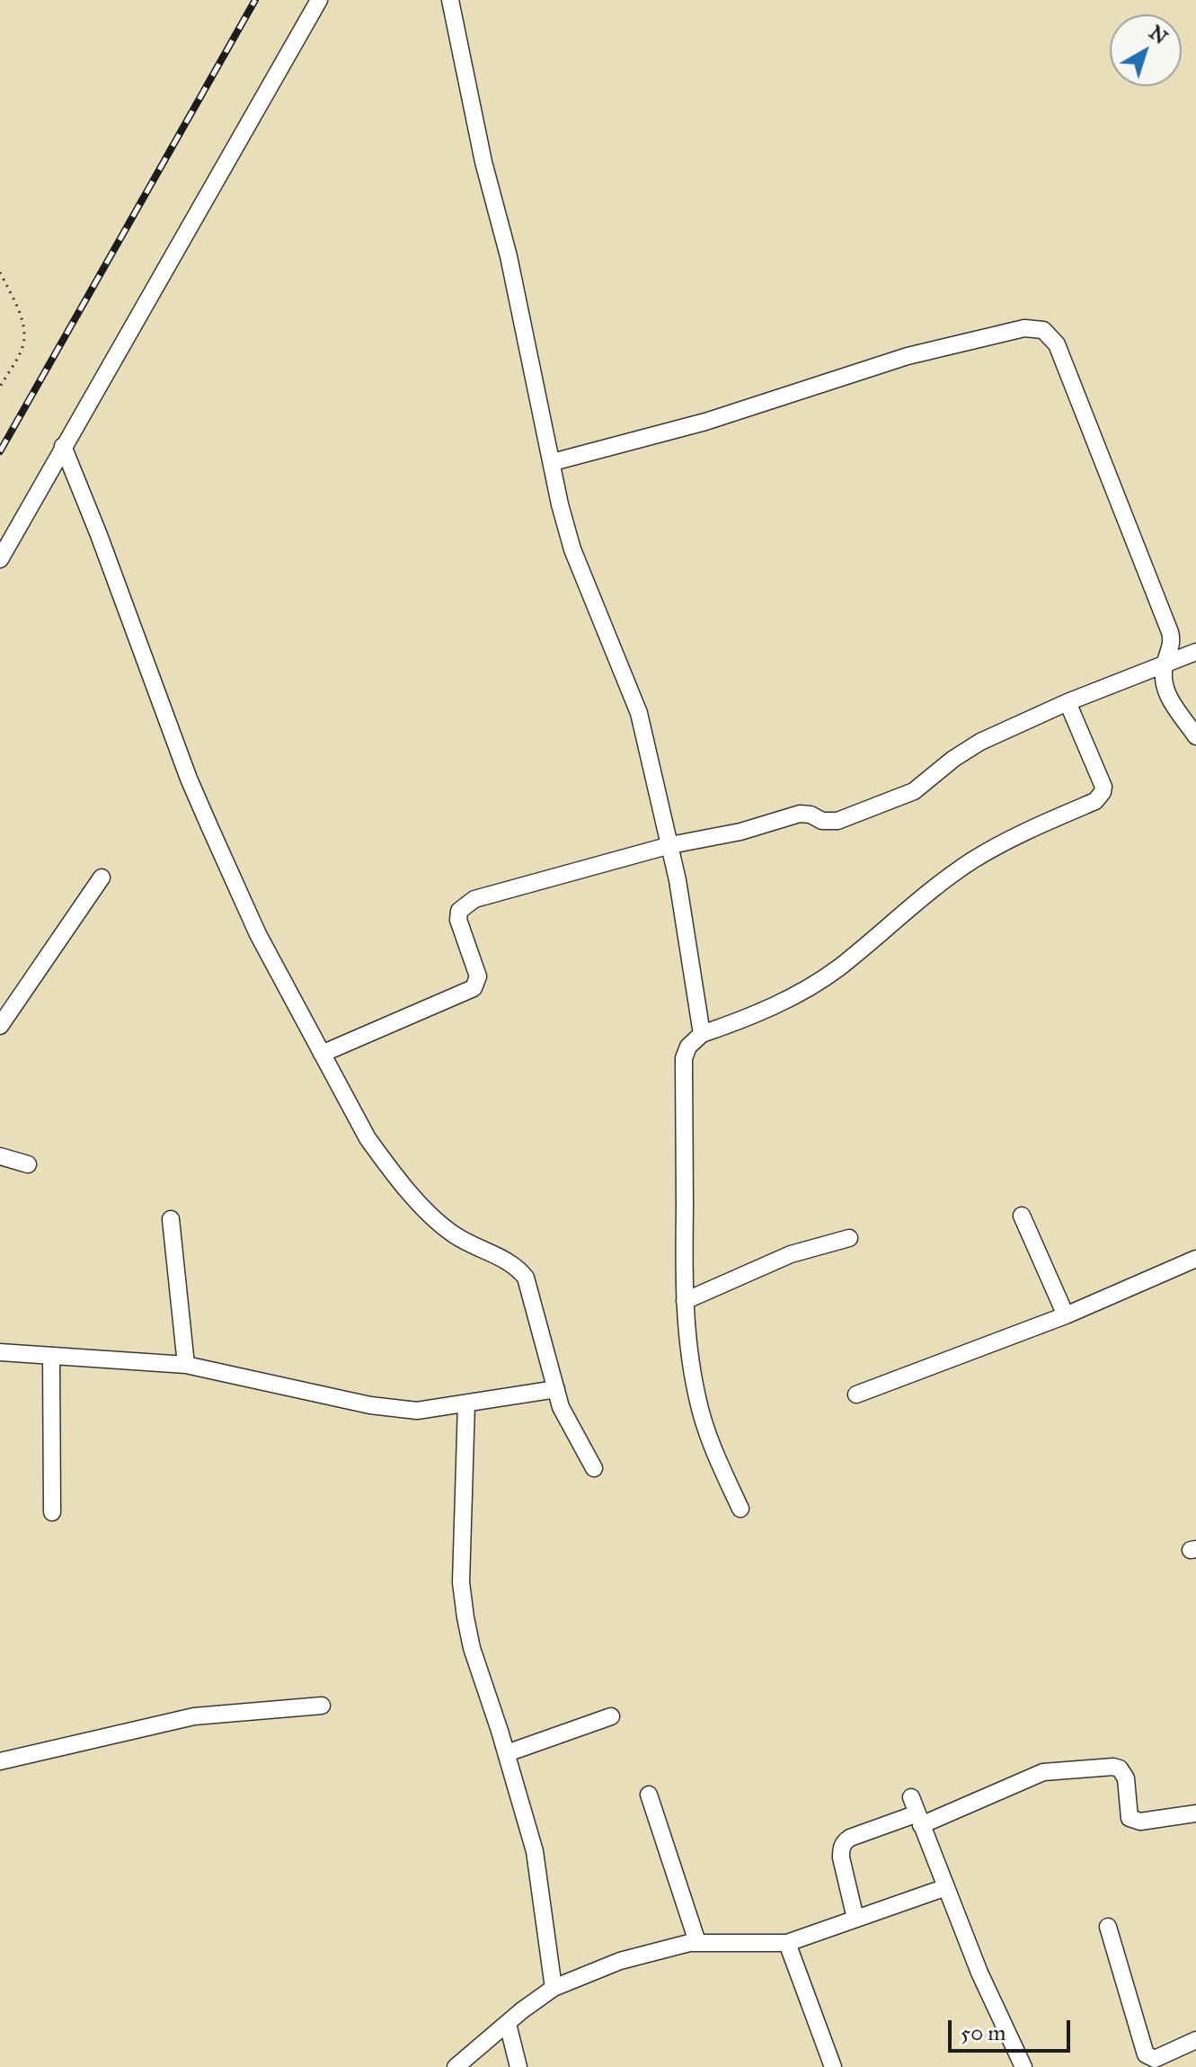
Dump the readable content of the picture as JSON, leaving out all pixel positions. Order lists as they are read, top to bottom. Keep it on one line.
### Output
{"scale_bar":"50 m","north":"top right"}
